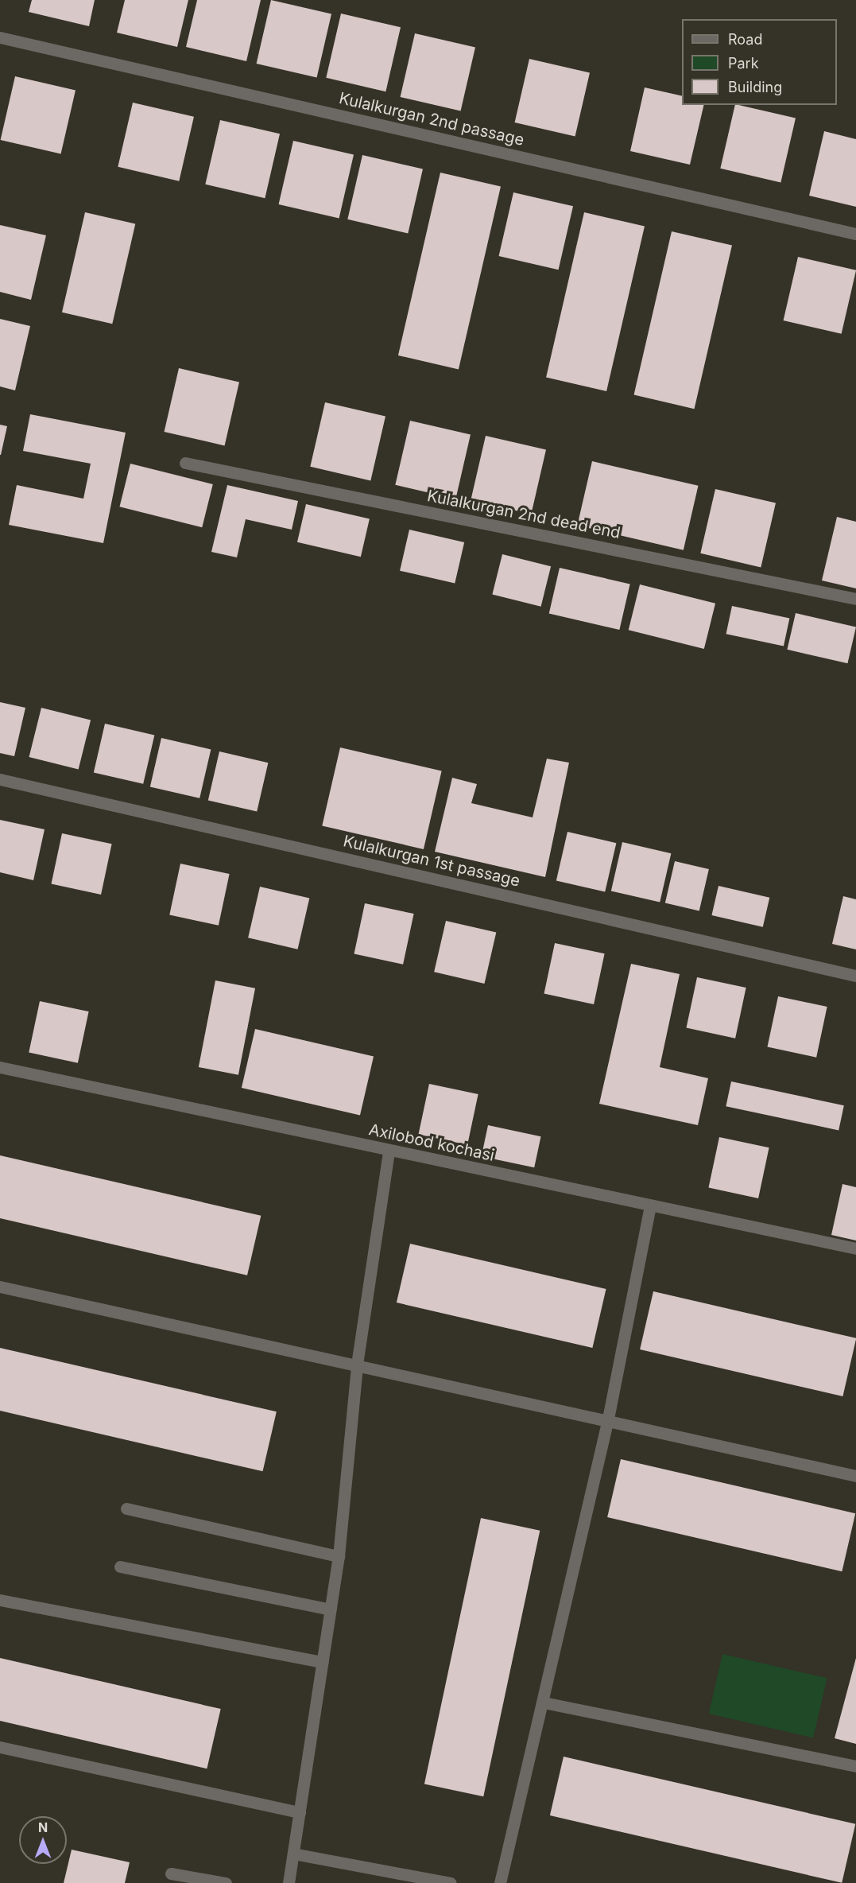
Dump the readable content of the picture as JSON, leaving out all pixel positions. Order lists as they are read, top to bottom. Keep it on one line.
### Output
{"streets":{"street":["Kulalkurgan 2nd passage","Kulalkurgan 2nd dead end","Kulalkurgan 1st passage","Axilobod kochasi"]},"legend":["Road","Park","Building"],"north":"top"}
